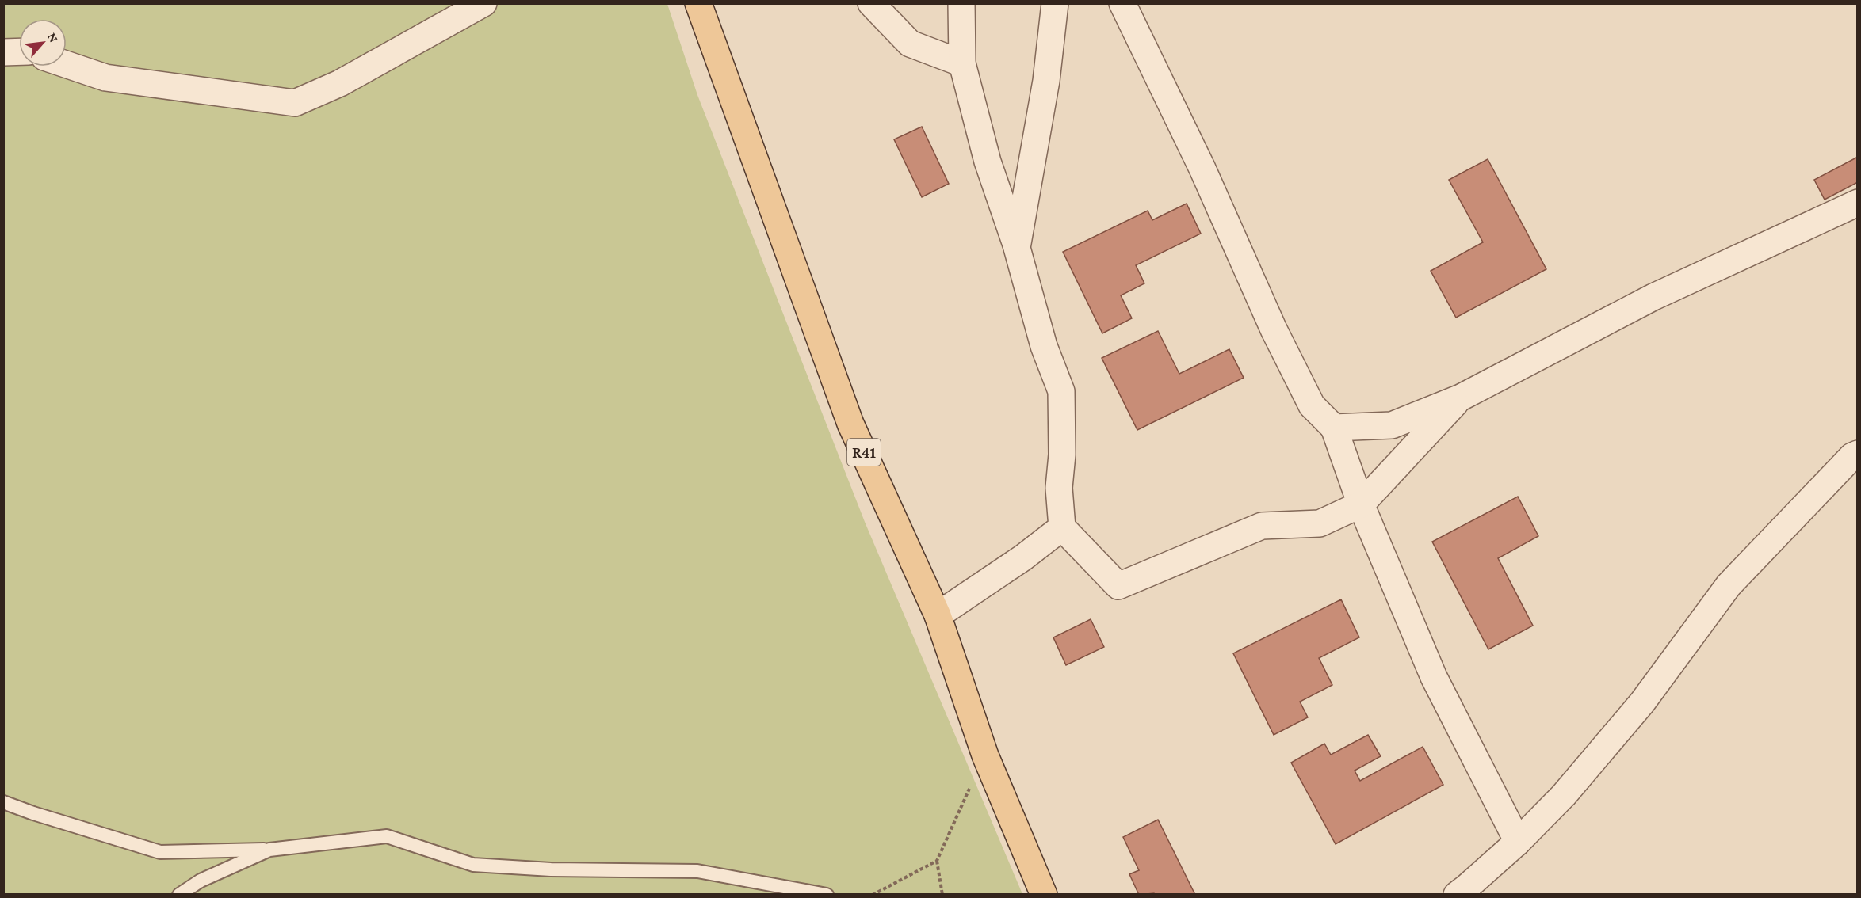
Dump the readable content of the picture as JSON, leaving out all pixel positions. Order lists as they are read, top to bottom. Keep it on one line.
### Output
{"streets":{"main road":["R41"]},"north":"top right"}
